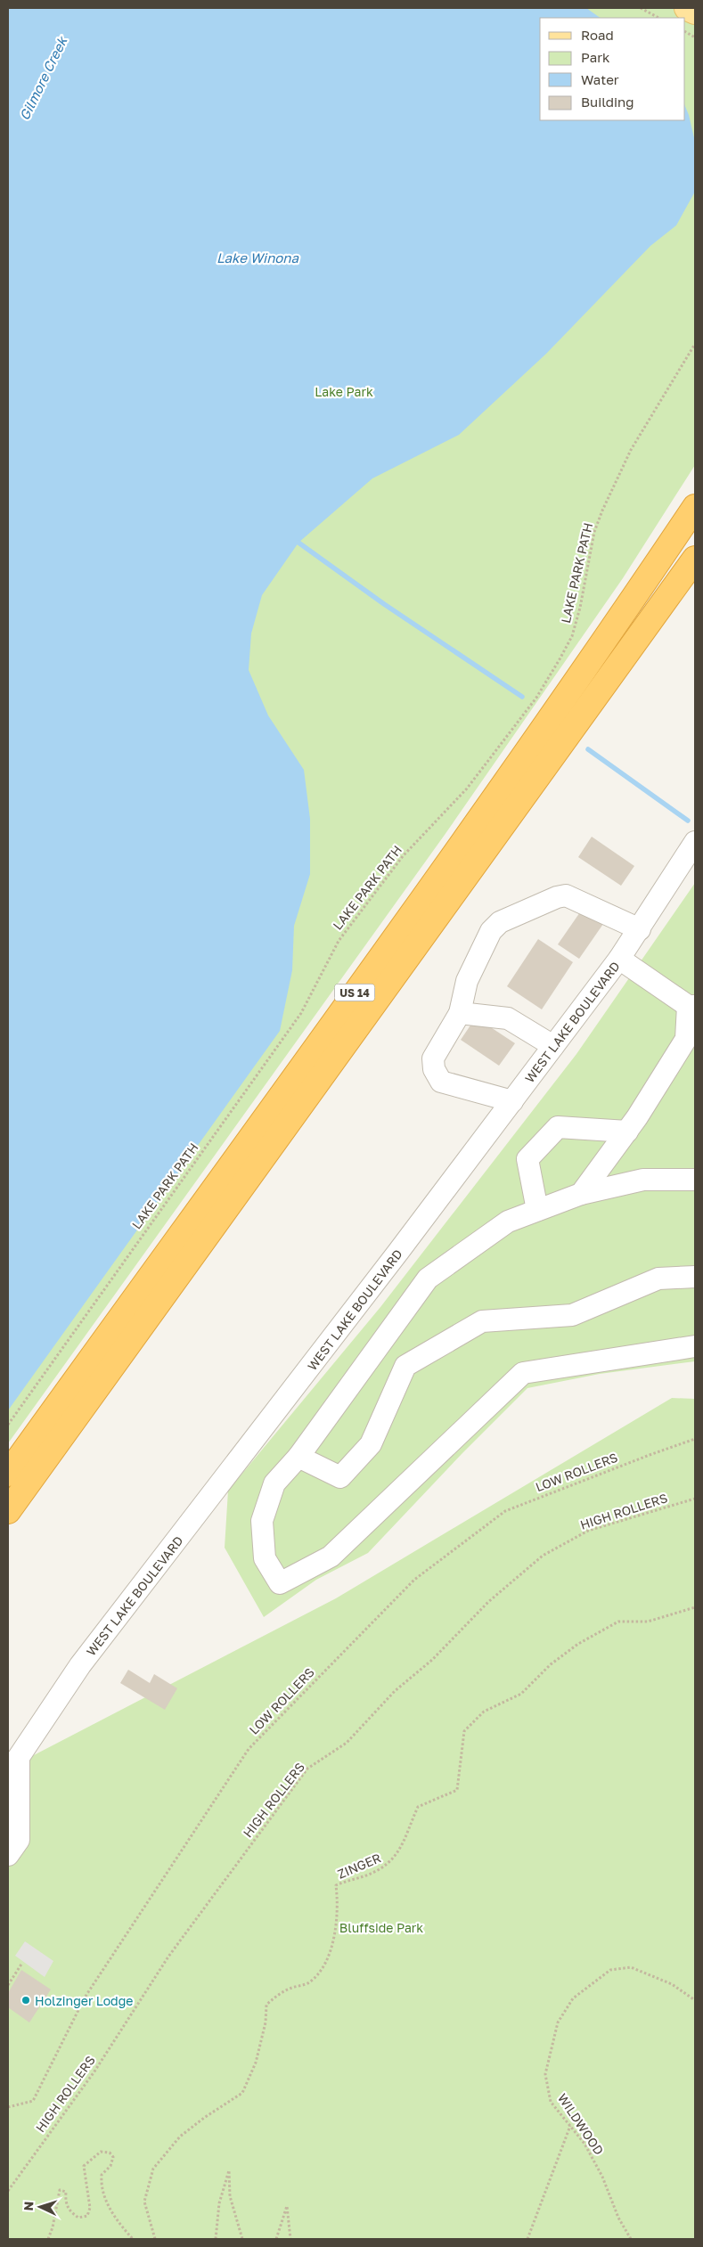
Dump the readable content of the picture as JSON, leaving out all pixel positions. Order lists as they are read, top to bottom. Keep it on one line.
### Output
{"streets":{"highway":["US 14"],"street":["WEST LAKE BOULEVARD"],"path":["LAKE PARK PATH","LOW ROLLERS","HIGH ROLLERS","ZINGER","WILDWOOD"]},"water":["Gilmore Creek","Lake Winona"],"parks":["Lake Park","Bluffside Park"],"places":["Holzinger Lodge"],"legend":["Road","Park","Water","Building"],"north":"left"}
